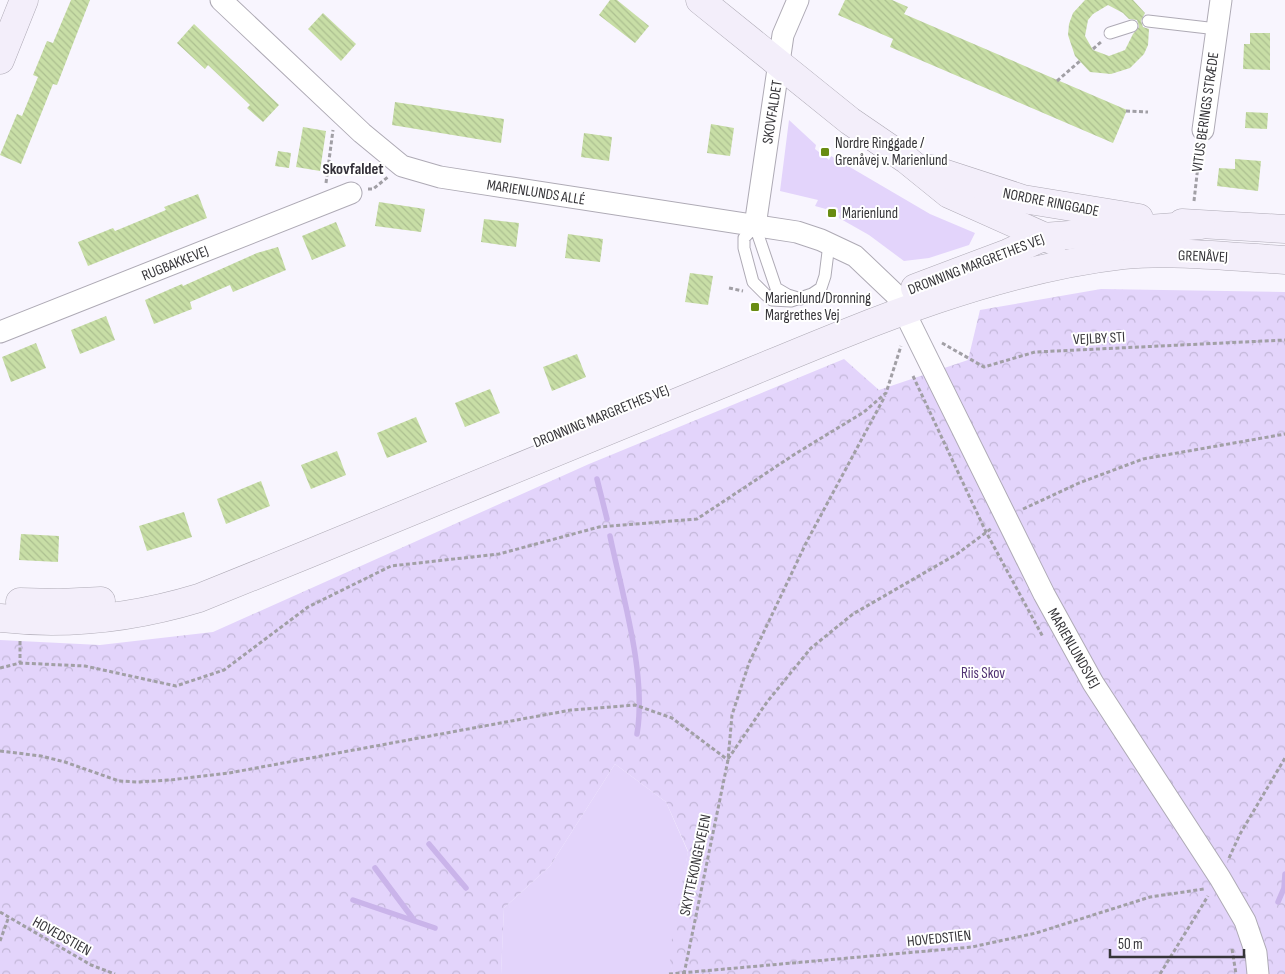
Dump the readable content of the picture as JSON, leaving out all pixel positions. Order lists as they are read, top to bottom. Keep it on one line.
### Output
{"streets":{"street":["SKOVFALDET","VITUS BERINGS STRÆDE","MARIENLUNDS ALLÉ","NORDRE RINGGADE","GRENÅVEJ","RUGBAKKEVEJ","DRONNING MARGRETHES VEJ","MARIENLUNDSVEJ"],"path":["VEJLBY STI","SKYTTEKONGEVEJEN","HOVEDSTIEN"]},"crossings":[["SKOVFALDET","MARIENLUNDS ALLÉ"],["SKOVFALDET","NORDRE RINGGADE"],["VITUS BERINGS STRÆDE","NORDRE RINGGADE"],["VITUS BERINGS STRÆDE","GRENÅVEJ"],["VITUS BERINGS STRÆDE","DRONNING MARGRETHES VEJ"],["MARIENLUNDS ALLÉ","DRONNING MARGRETHES VEJ"],["MARIENLUNDS ALLÉ","MARIENLUNDSVEJ"],["NORDRE RINGGADE","GRENÅVEJ"],["NORDRE RINGGADE","DRONNING MARGRETHES VEJ"],["GRENÅVEJ","DRONNING MARGRETHES VEJ"],["DRONNING MARGRETHES VEJ","MARIENLUNDSVEJ"],["MARIENLUNDSVEJ","HOVEDSTIEN"],["SKYTTEKONGEVEJEN","HOVEDSTIEN"]],"districts":["Skovfaldet"],"parks":["Riis Skov"],"places":{"transit":["Nordre Ringgade / Grenåvej v. Marienlund","Marienlund","Marienlund/Dronning Margrethes Vej"]},"scale_bar":"50 m"}
